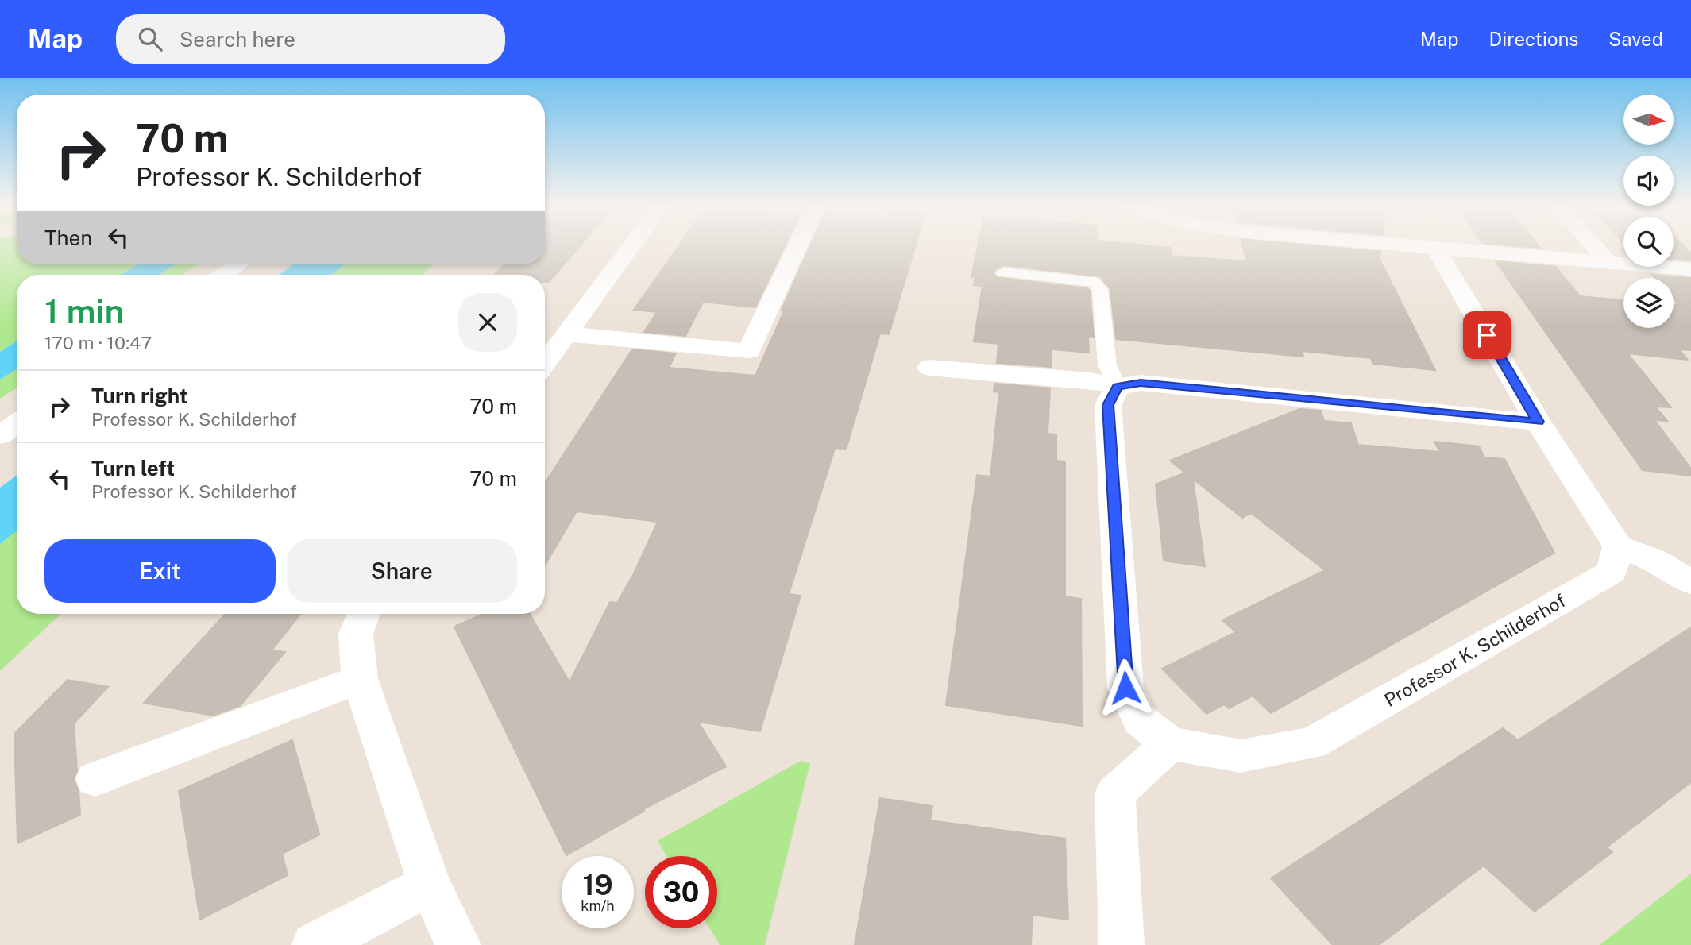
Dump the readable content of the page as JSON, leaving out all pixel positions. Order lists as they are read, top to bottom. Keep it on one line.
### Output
{"streets":{"street":["Professor K. Schilderhof"]},"north":"right","page":{"header":"Map","search":"Search here","nav":["Map","Directions","Saved"],"turn":["70 m","Professor K. Schilderhof"],"then":"Then","heading":["1 min","170 m · 10:47"],"list":[{"name":"Turn right","note":"Professor K. Schilderhof","value":"70 m"},{"name":"Turn left","note":"Professor K. Schilderhof","value":"70 m"}],"buttons":["Exit","Share"],"speed":"19 km/h","limit":"30"}}
